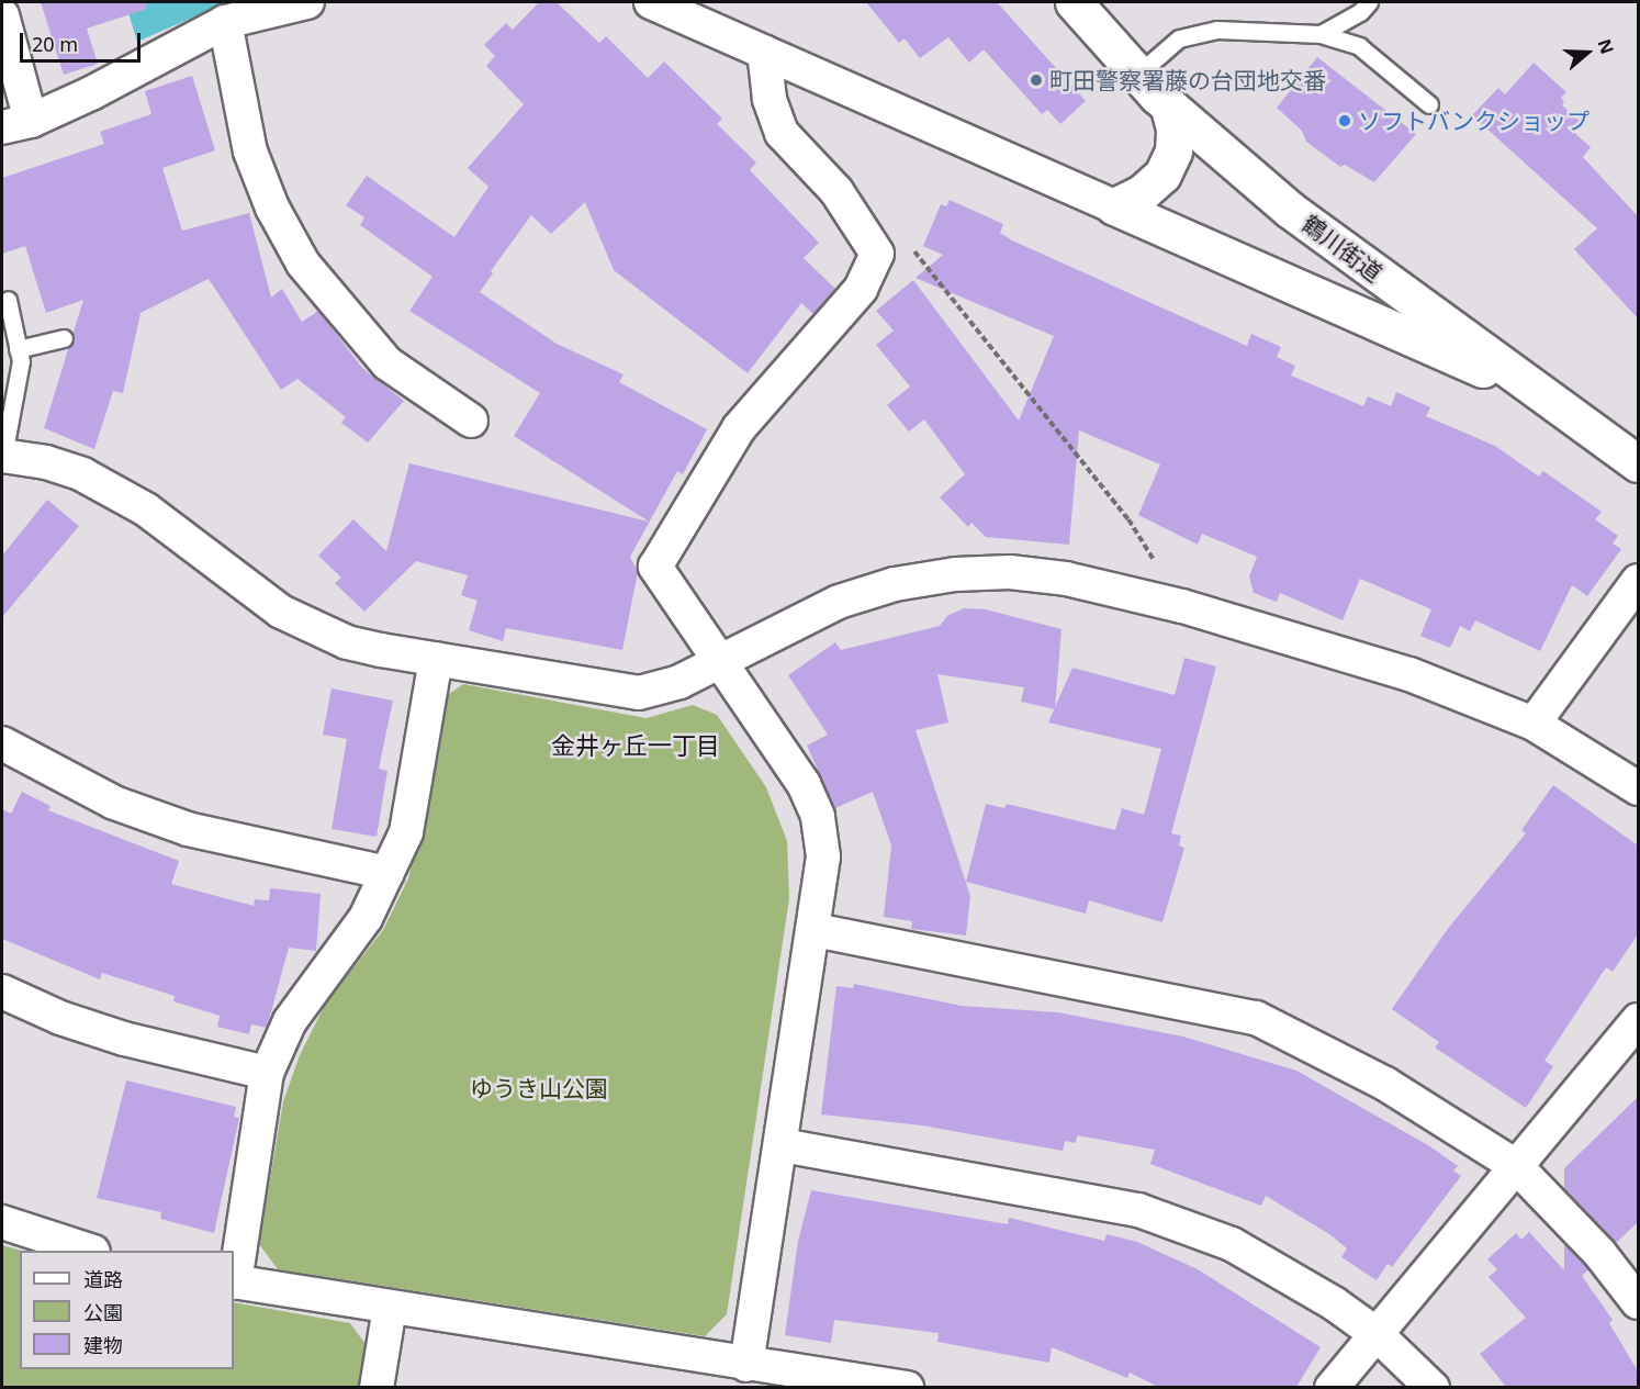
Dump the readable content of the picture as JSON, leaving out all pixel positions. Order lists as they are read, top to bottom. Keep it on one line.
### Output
{"streets":{"main road":["鶴川街道"]},"districts":["金井ヶ丘一丁目"],"parks":["ゆうき山公園"],"places":["町田警察署藤の台団地交番","ソフトバンクショップ"],"legend":["道路","公園","建物"],"scale_bar":"20 m","north":"right"}
